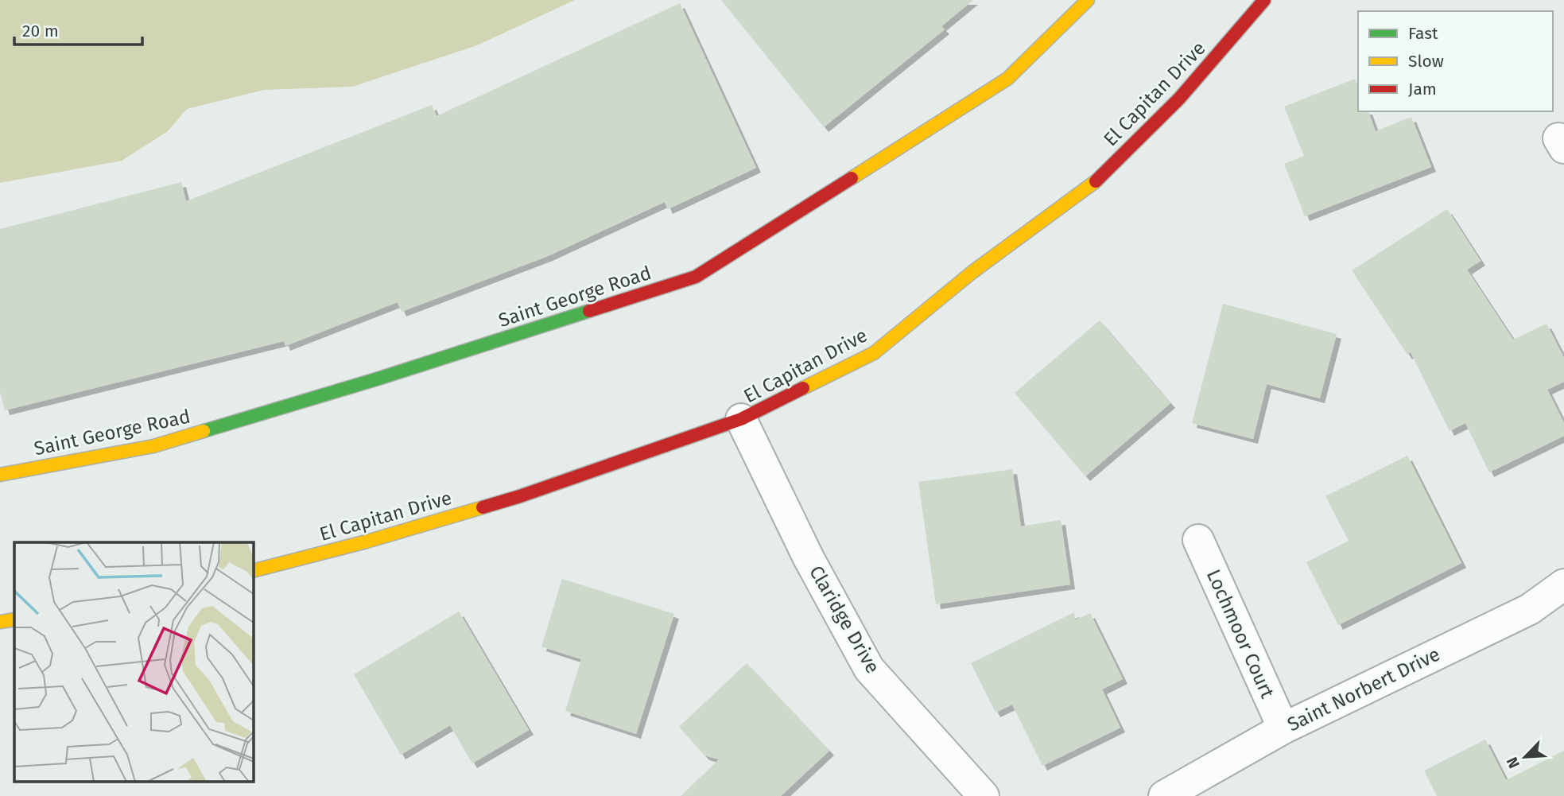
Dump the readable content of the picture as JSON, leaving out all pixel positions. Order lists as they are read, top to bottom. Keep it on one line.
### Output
{"streets":{"street":["El Capitan Drive","Saint George Road","Claridge Drive","Lochmoor Court","Saint Norbert Drive"]},"crossings":[["El Capitan Drive","Claridge Drive"],["Lochmoor Court","Saint Norbert Drive"]],"legend":["Fast","Slow","Jam"],"scale_bar":"20 m","north":"bottom left"}
